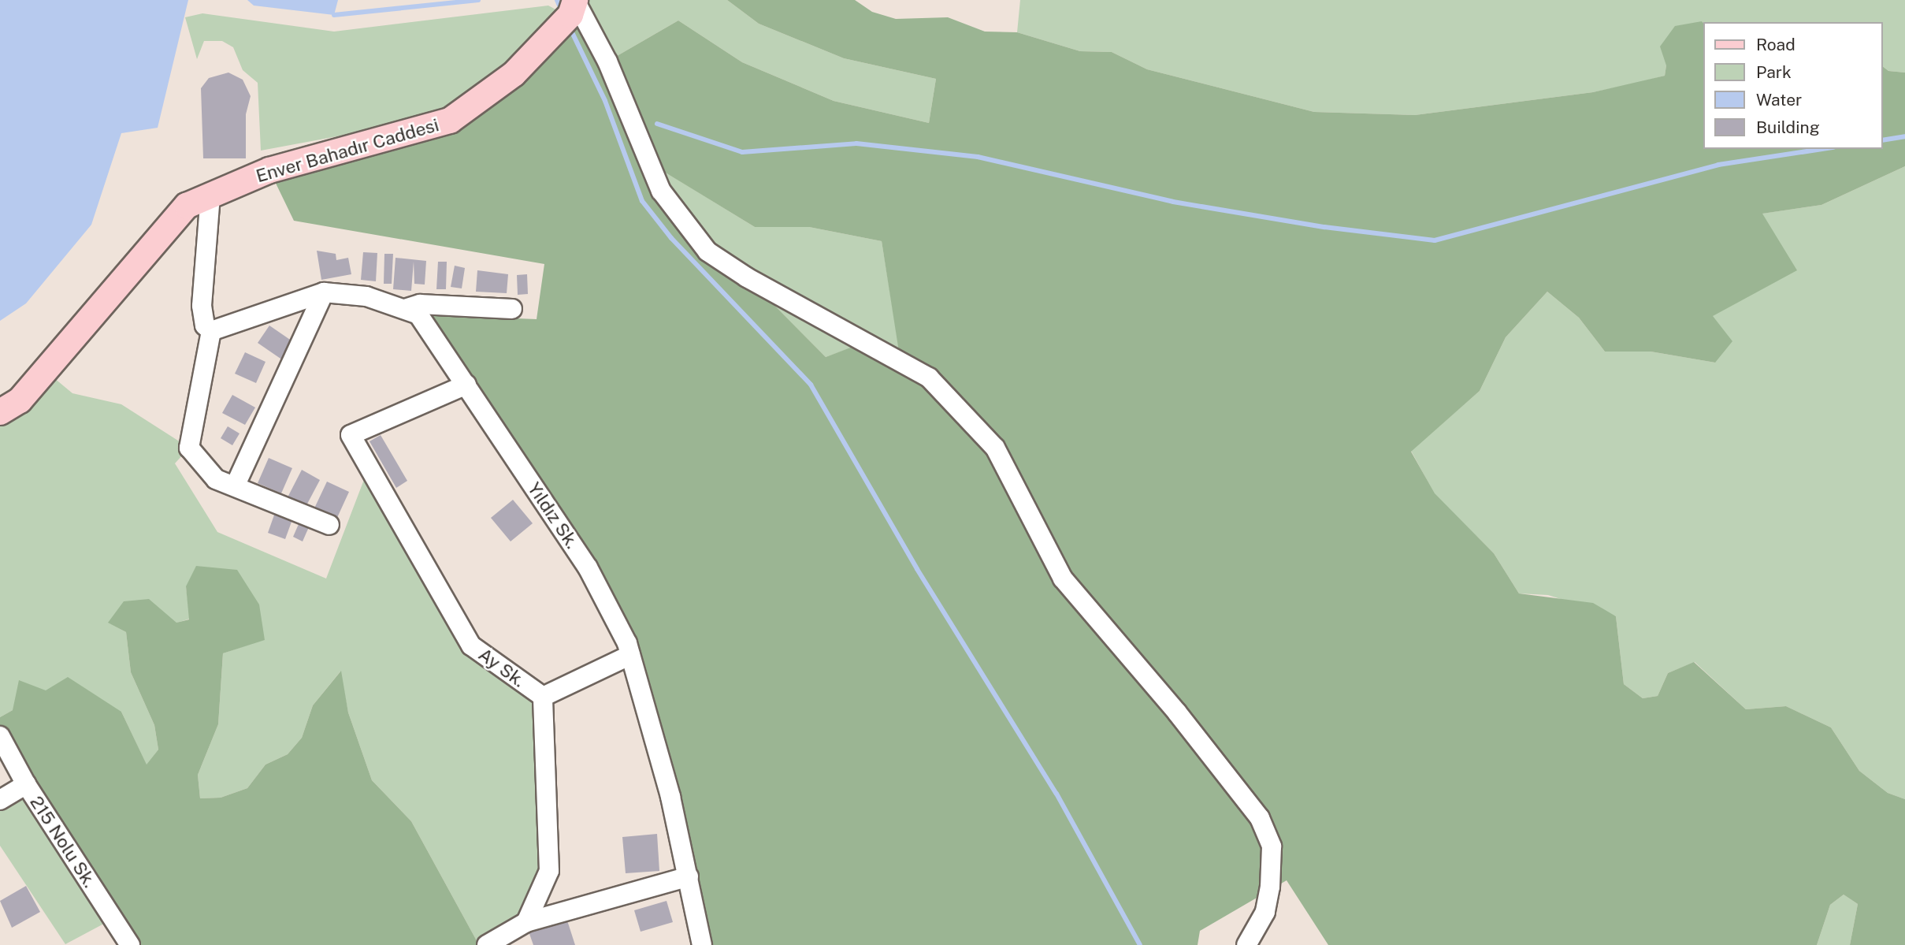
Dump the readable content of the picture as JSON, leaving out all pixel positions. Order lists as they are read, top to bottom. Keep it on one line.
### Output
{"streets":{"main road":["Enver Bahadır Caddesi"],"street":["Yıldız Sk.","Ay Sk.","215 Nolu Sk."]},"crossings":[["Yıldız Sk.","Ay Sk."]],"legend":["Road","Park","Water","Building"]}
